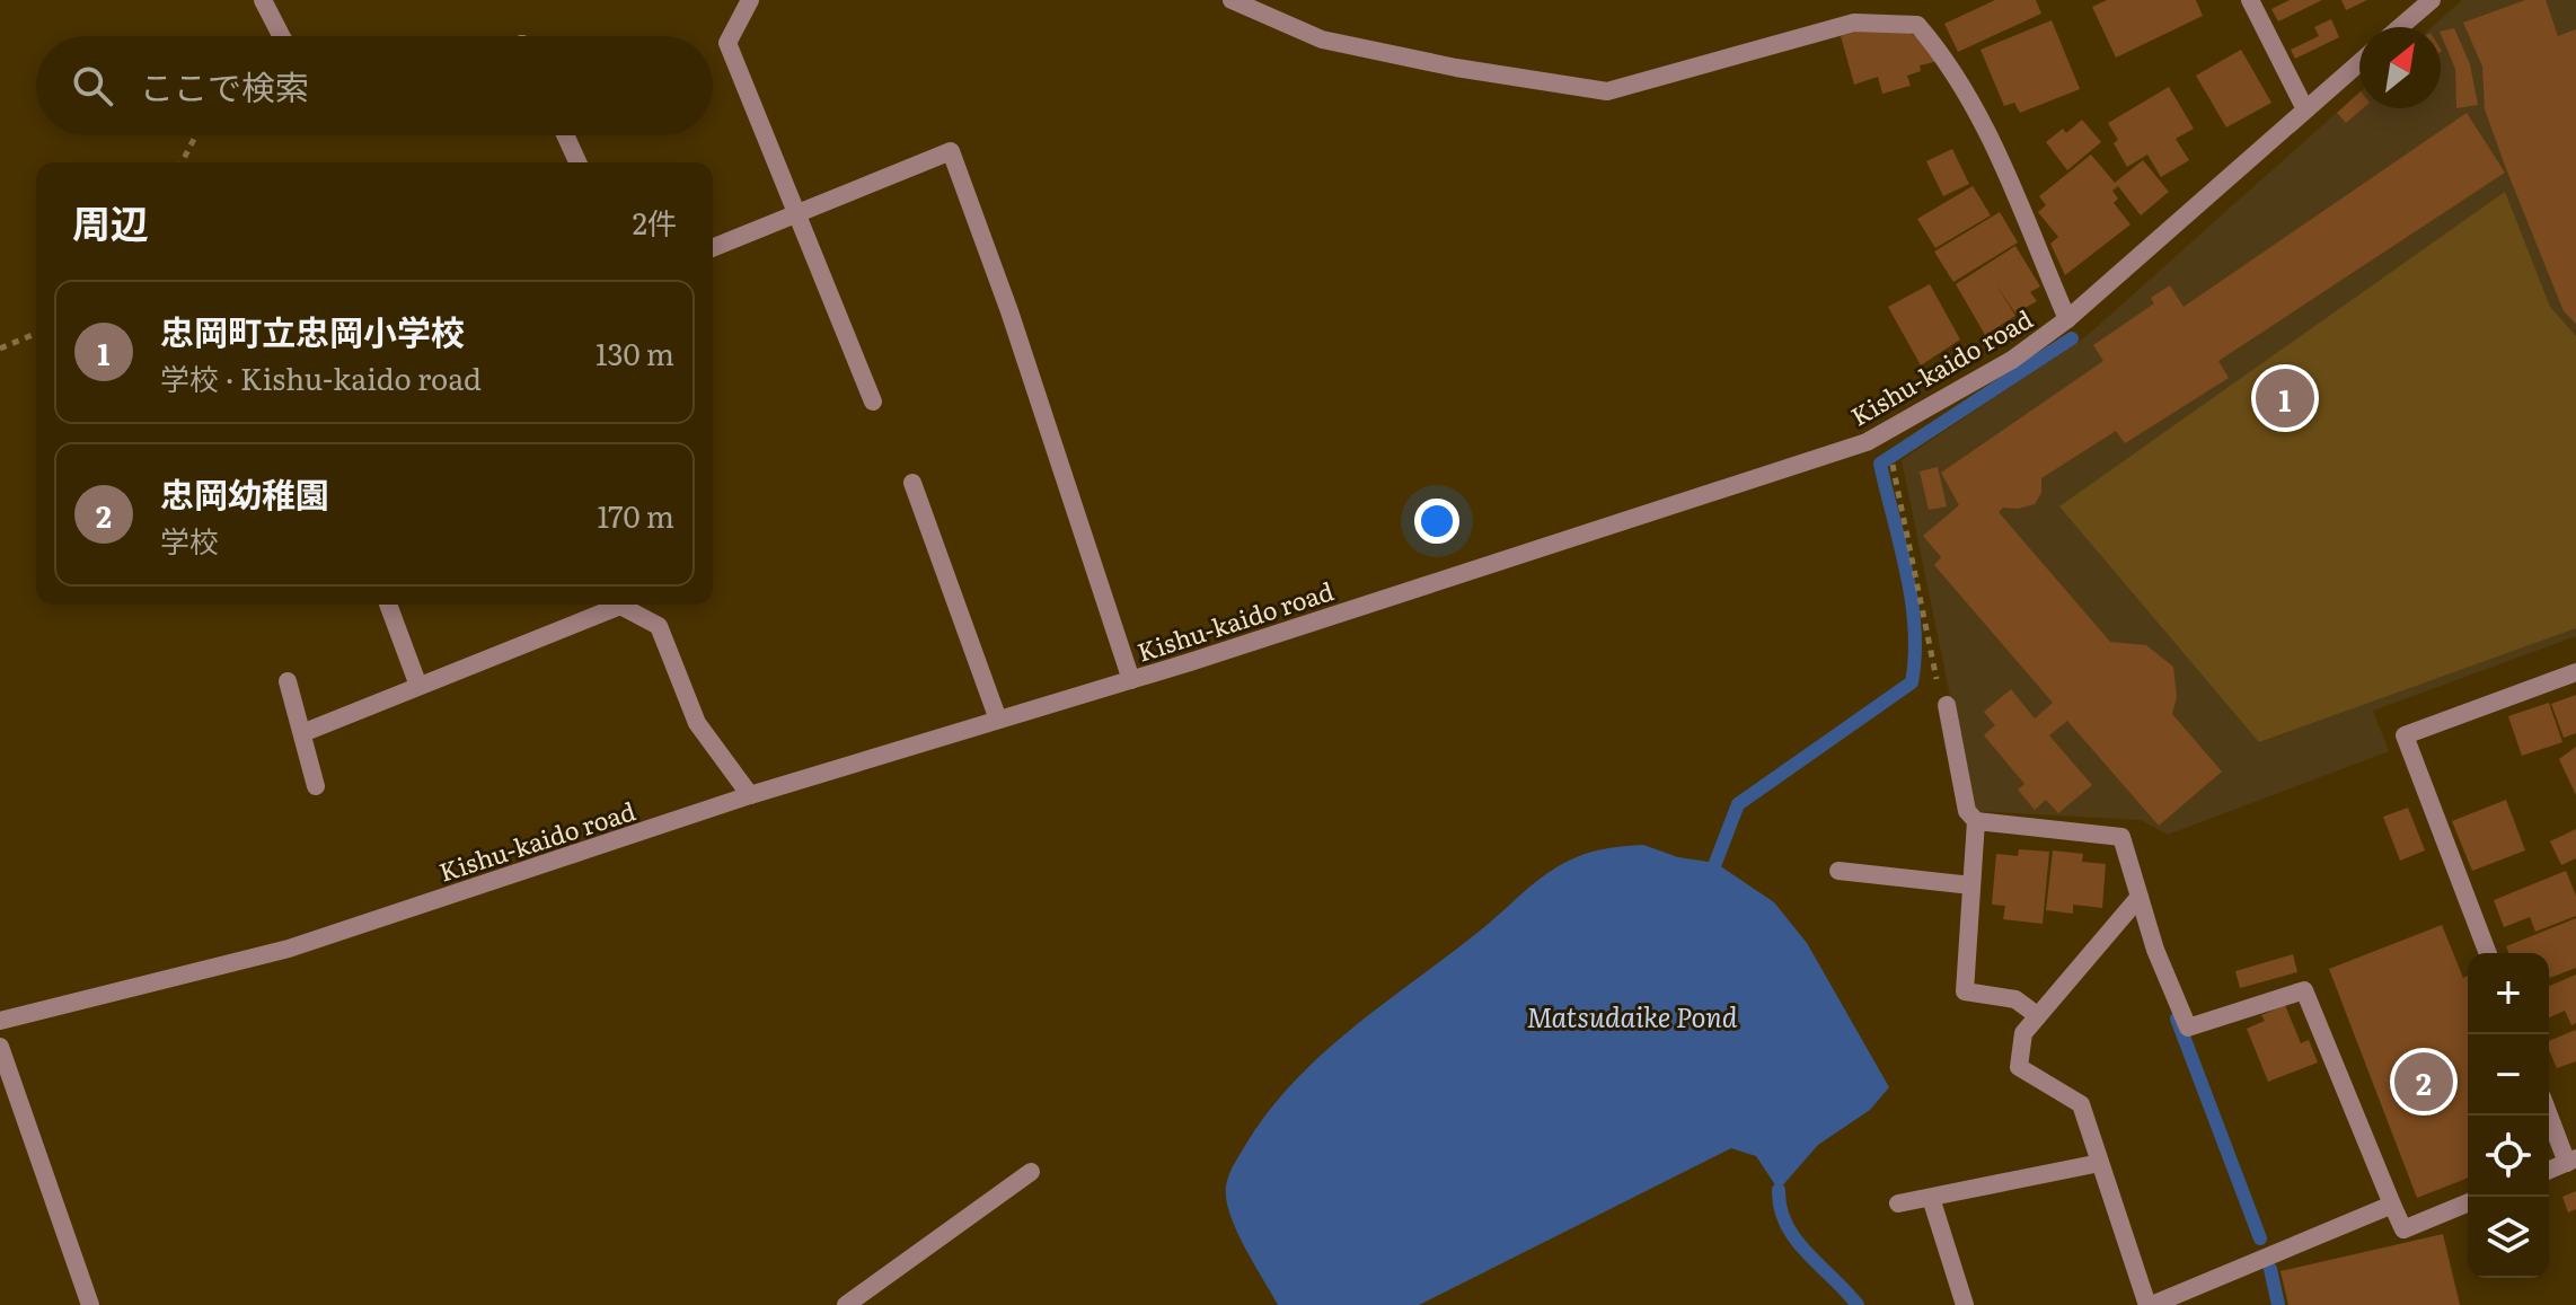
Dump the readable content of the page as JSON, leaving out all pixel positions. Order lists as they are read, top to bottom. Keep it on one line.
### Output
{"streets":{"street":["Kishu-kaido road"]},"water":["Matsudaike Pond"],"north":"top right","page":{"search":"ここで検索","heading":["周辺","2件"],"list":[{"mark":"1","name":"忠岡町立忠岡小学校","note":"学校 · Kishu-kaido road","value":"130 m"},{"mark":"2","name":"忠岡幼稚園","note":"学校","value":"170 m"}],"pins":["1","2"],"map_buttons":["+","−"]}}
